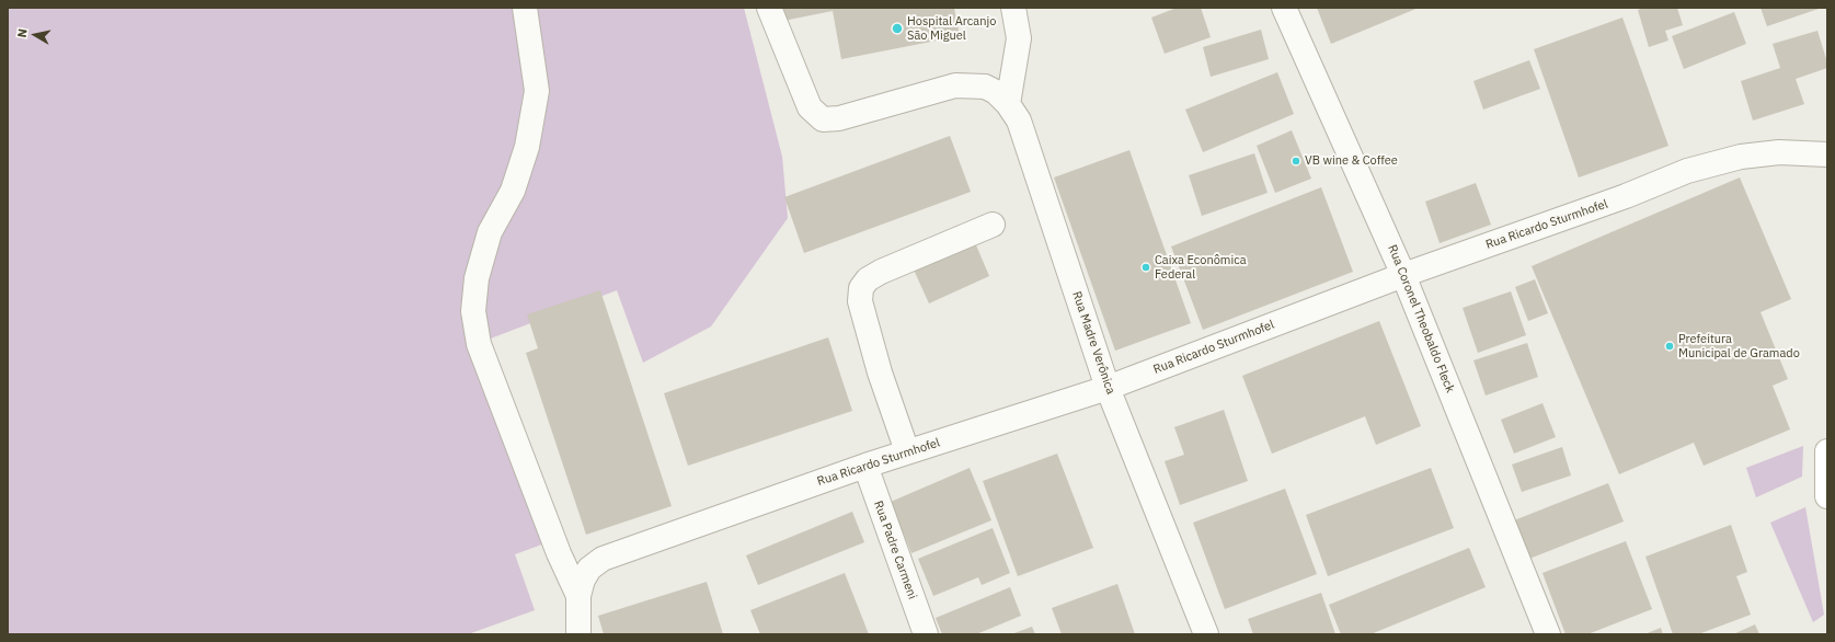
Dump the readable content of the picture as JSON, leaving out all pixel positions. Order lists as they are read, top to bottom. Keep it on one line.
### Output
{"streets":{"street":["Rua Ricardo Sturmhofel","Rua Coronel Theobaldo Fleck","Rua Madre Verônica","Rua Padre Carmeni"]},"crossings":[["Rua Ricardo Sturmhofel","Rua Coronel Theobaldo Fleck"],["Rua Ricardo Sturmhofel","Rua Madre Verônica"],["Rua Ricardo Sturmhofel","Rua Padre Carmeni"]],"places":["Hospital Arcanjo São Miguel","VB wine & Coffee","Caixa Econômica Federal","Prefeitura Municipal de Gramado"],"north":"left"}
